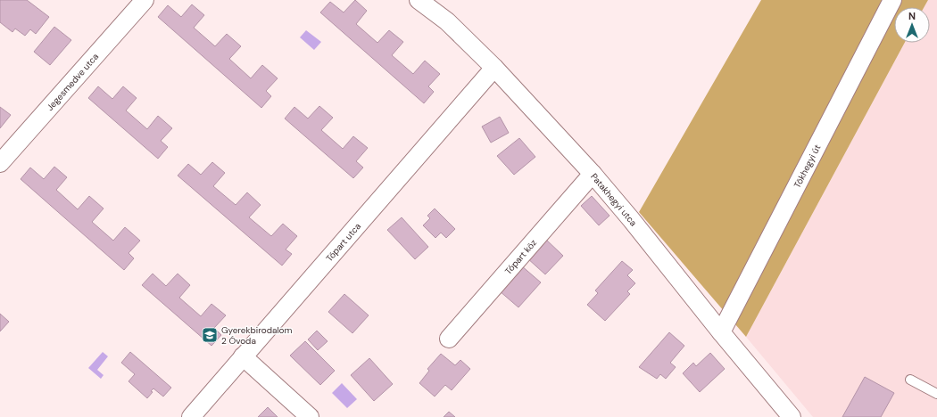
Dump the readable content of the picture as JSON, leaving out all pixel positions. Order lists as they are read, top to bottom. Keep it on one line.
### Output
{"streets":{"street":["Jegesmedve utca","Tökhegyi út","Patakhegyi utca","Tópart utca","Tópart köz"]},"crossings":[["Tökhegyi út","Patakhegyi utca"],["Patakhegyi utca","Tópart utca"],["Patakhegyi utca","Tópart köz"]],"places":{"school or university":["Gyerekbirodalom 2 Óvoda"]},"north":"top"}
